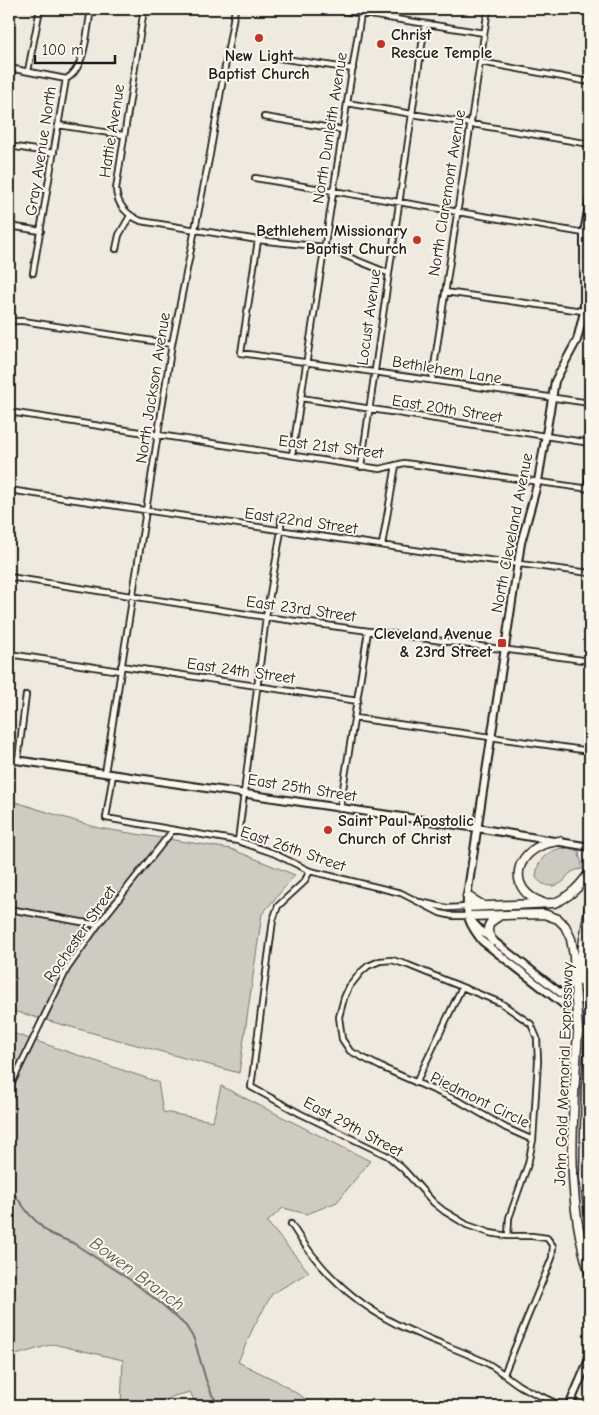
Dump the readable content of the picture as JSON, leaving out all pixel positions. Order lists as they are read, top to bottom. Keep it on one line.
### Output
{"streets":{"highway":["John Gold Memorial Expressway"],"street":["North Dunleith Avenue","Hattie Avenue","Gray Avenue North","North Claremont Avenue","Locust Avenue","Bethlehem Lane","North Jackson Avenue","East 20th Street","East 21st Street","East 22nd Street","North Cleveland Avenue","East 23rd Street","East 24th Street","East 25th Street","East 26th Street","Rochester Street","Piedmont Circle","East 29th Street"]},"crossings":[["North Dunleith Avenue","Bethlehem Lane"],["North Dunleith Avenue","East 20th Street"],["North Dunleith Avenue","East 21st Street"],["North Claremont Avenue","Bethlehem Lane"],["Locust Avenue","Bethlehem Lane"],["Locust Avenue","East 20th Street"],["Locust Avenue","East 21st Street"],["Bethlehem Lane","North Cleveland Avenue"],["North Jackson Avenue","East 21st Street"],["North Jackson Avenue","East 22nd Street"],["North Jackson Avenue","East 23rd Street"],["North Jackson Avenue","East 24th Street"],["North Jackson Avenue","East 25th Street"],["East 20th Street","North Cleveland Avenue"],["East 21st Street","North Cleveland Avenue"],["East 22nd Street","North Cleveland Avenue"],["North Cleveland Avenue","East 23rd Street"],["North Cleveland Avenue","East 25th Street"],["East 25th Street","East 26th Street"],["East 26th Street","Rochester Street"],["East 26th Street","East 29th Street"],["Piedmont Circle","East 29th Street"]],"water":["Bowen Branch"],"places":{"other":["New Light Baptist Church","Christ Rescue Temple","Bethlehem Missionary Baptist Church","Saint Paul Apostolic Church of Christ"],"transit":["Cleveland Avenue & 23rd Street"]},"scale_bar":"100 m"}
